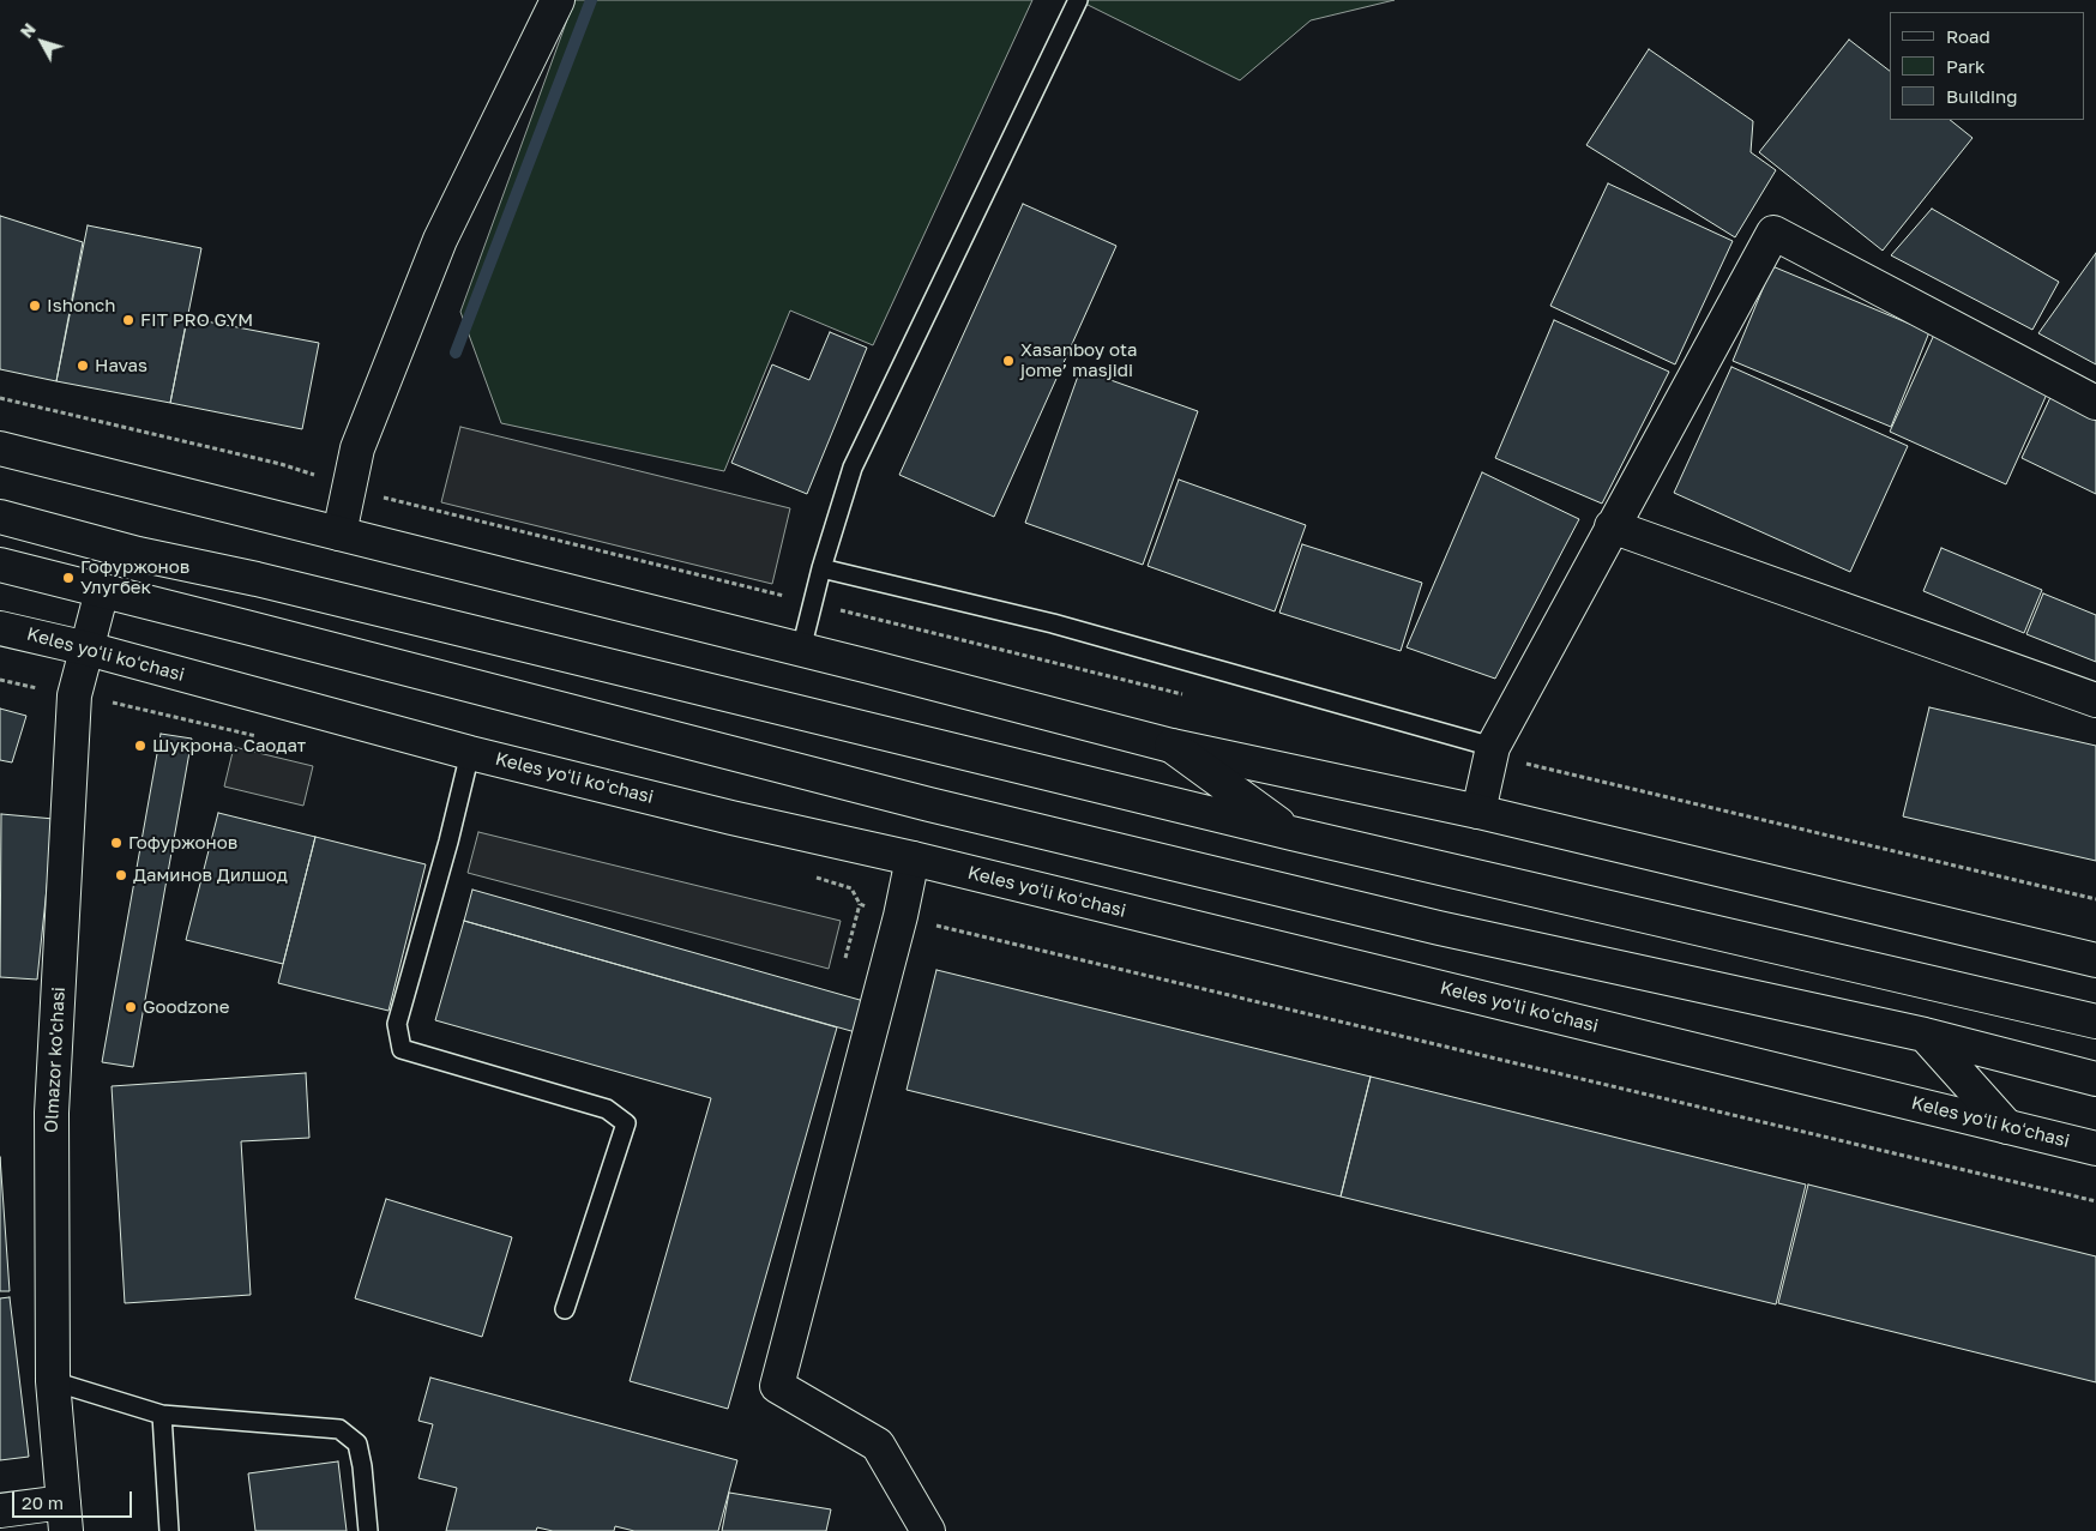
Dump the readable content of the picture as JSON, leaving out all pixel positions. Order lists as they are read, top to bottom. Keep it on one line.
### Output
{"streets":{"street":["Keles yoʻli koʻchasi","Olmazor ko'chasi"]},"crossings":[["Keles yoʻli koʻchasi","Olmazor ko'chasi"]],"places":["Ishonch","FIT PRO GYM","Xasanboy ota jome’ masjidi","Havas","Гофуржонов Улугбек","Шукрона. Саодат","Гофуржонов","Даминов Дилшод","Goodzone"],"legend":["Road","Park","Building"],"scale_bar":"20 m","north":"top left"}
